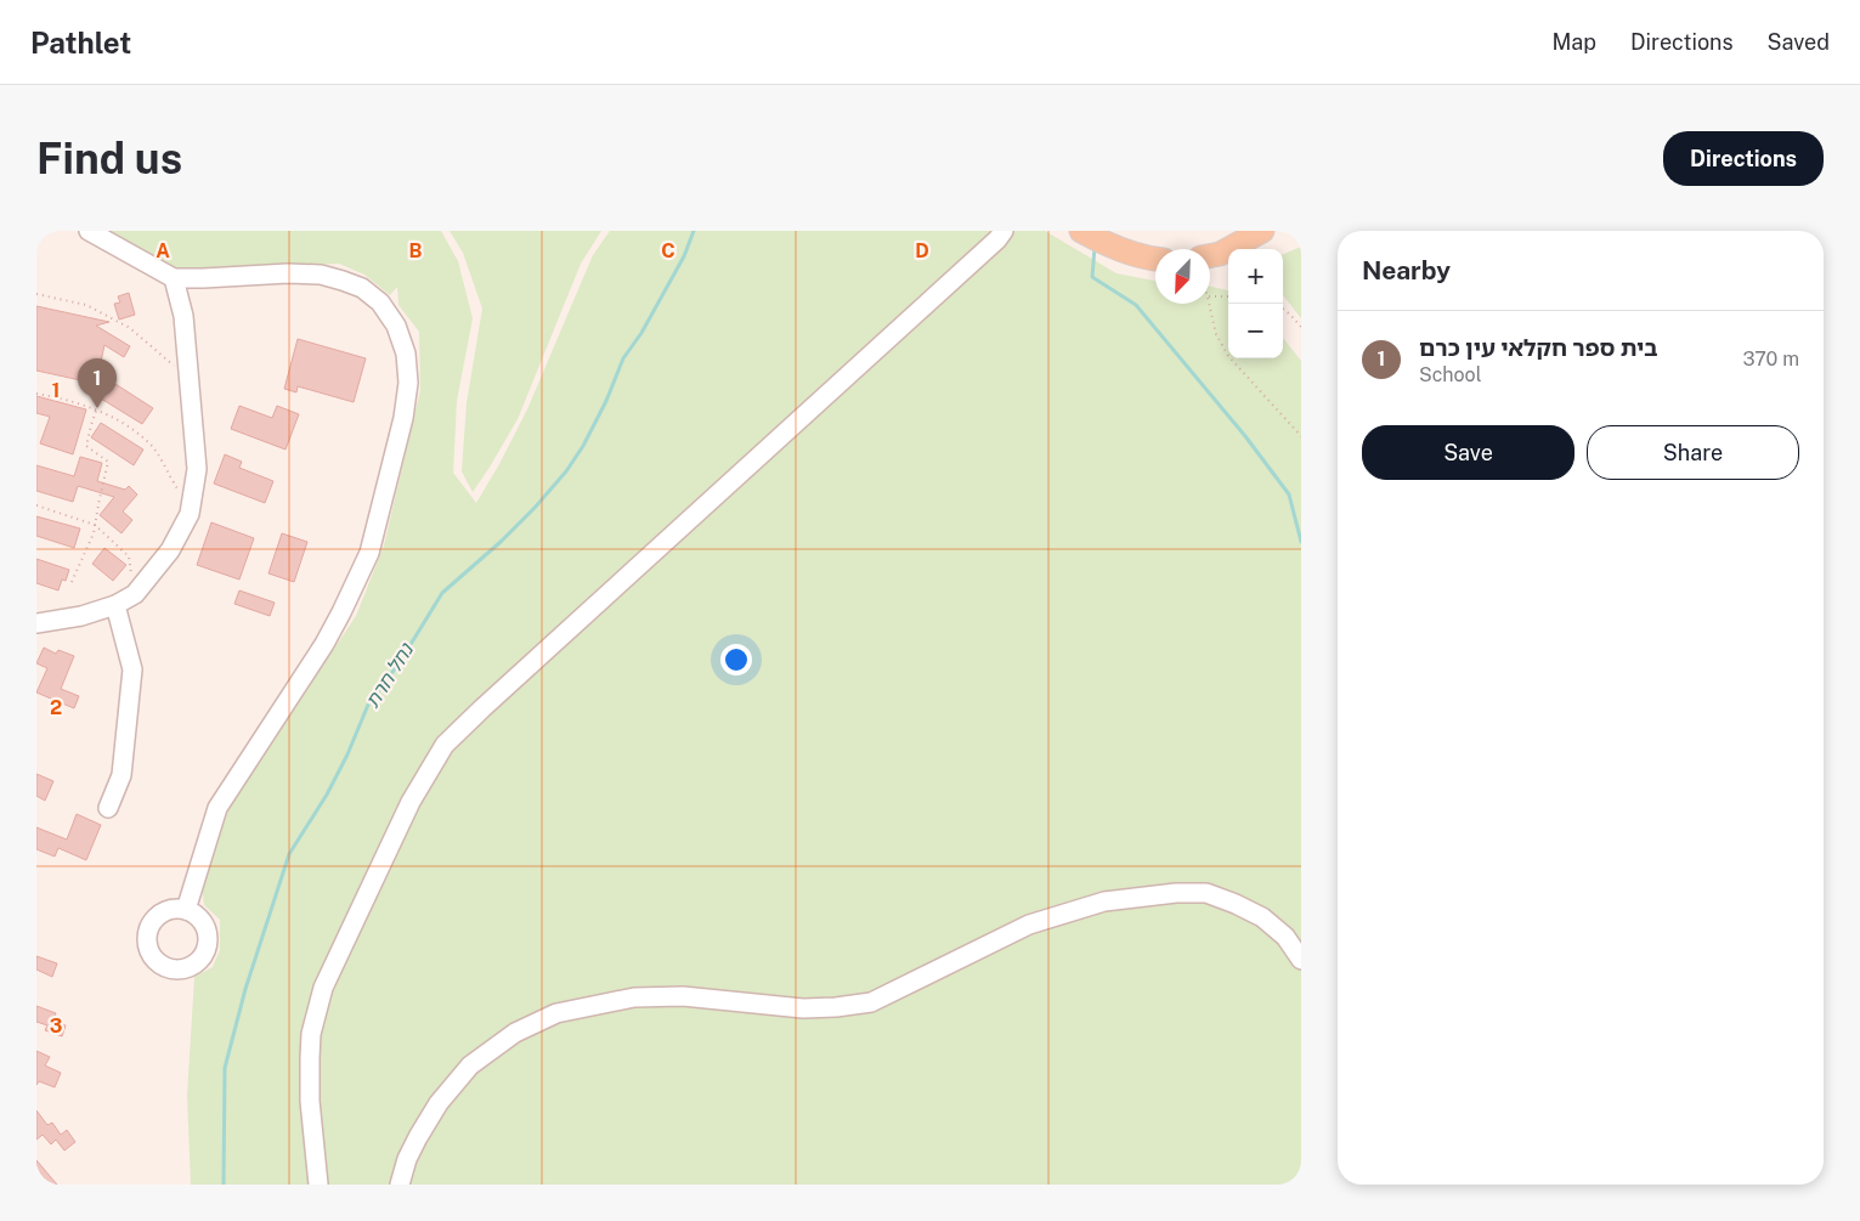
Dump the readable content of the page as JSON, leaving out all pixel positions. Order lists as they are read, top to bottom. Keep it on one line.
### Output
{"water":["נחל חרת"],"north":"bottom left","page":{"header":"Pathlet","nav":["Map","Directions","Saved"],"buttons":["Directions",["Save","Share"]],"title":"Find us","heading":"Nearby","map_buttons":["+","−"],"list":[{"mark":"1","name":"בית ספר חקלאי עין כרם","note":"School","value":"370 m"}],"pins":"1"},"grid":{"columns":["A","B","C","D"],"rows":["1","2","3"]}}
